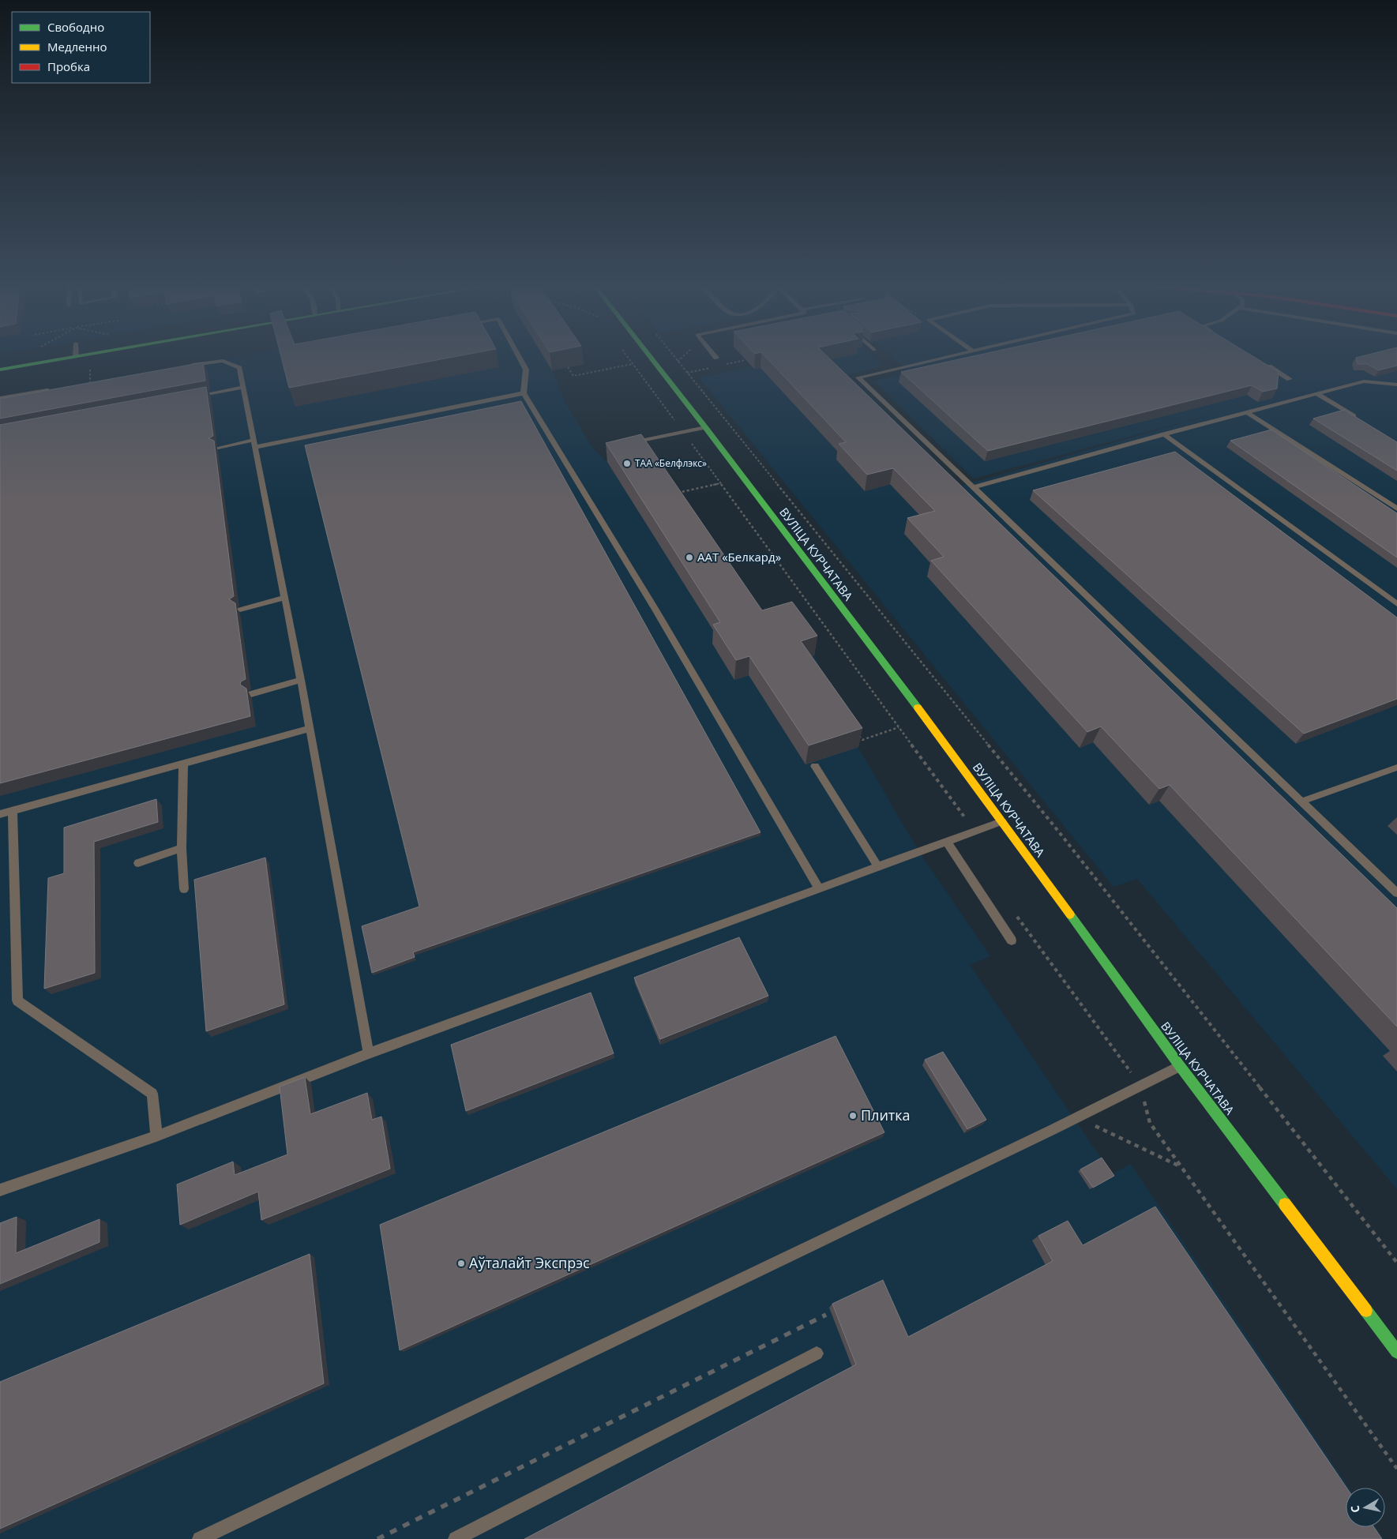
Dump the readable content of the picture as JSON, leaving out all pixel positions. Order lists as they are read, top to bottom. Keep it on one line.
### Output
{"streets":{"main road":["ВУЛІЦА КУРЧАТАВА"]},"places":["ТАА «Белфлэкс»","ААТ «Белкард»","Плитка","Аўталайт Экспрэс"],"legend":["Свободно","Медленно","Пробка"],"north":"left"}
